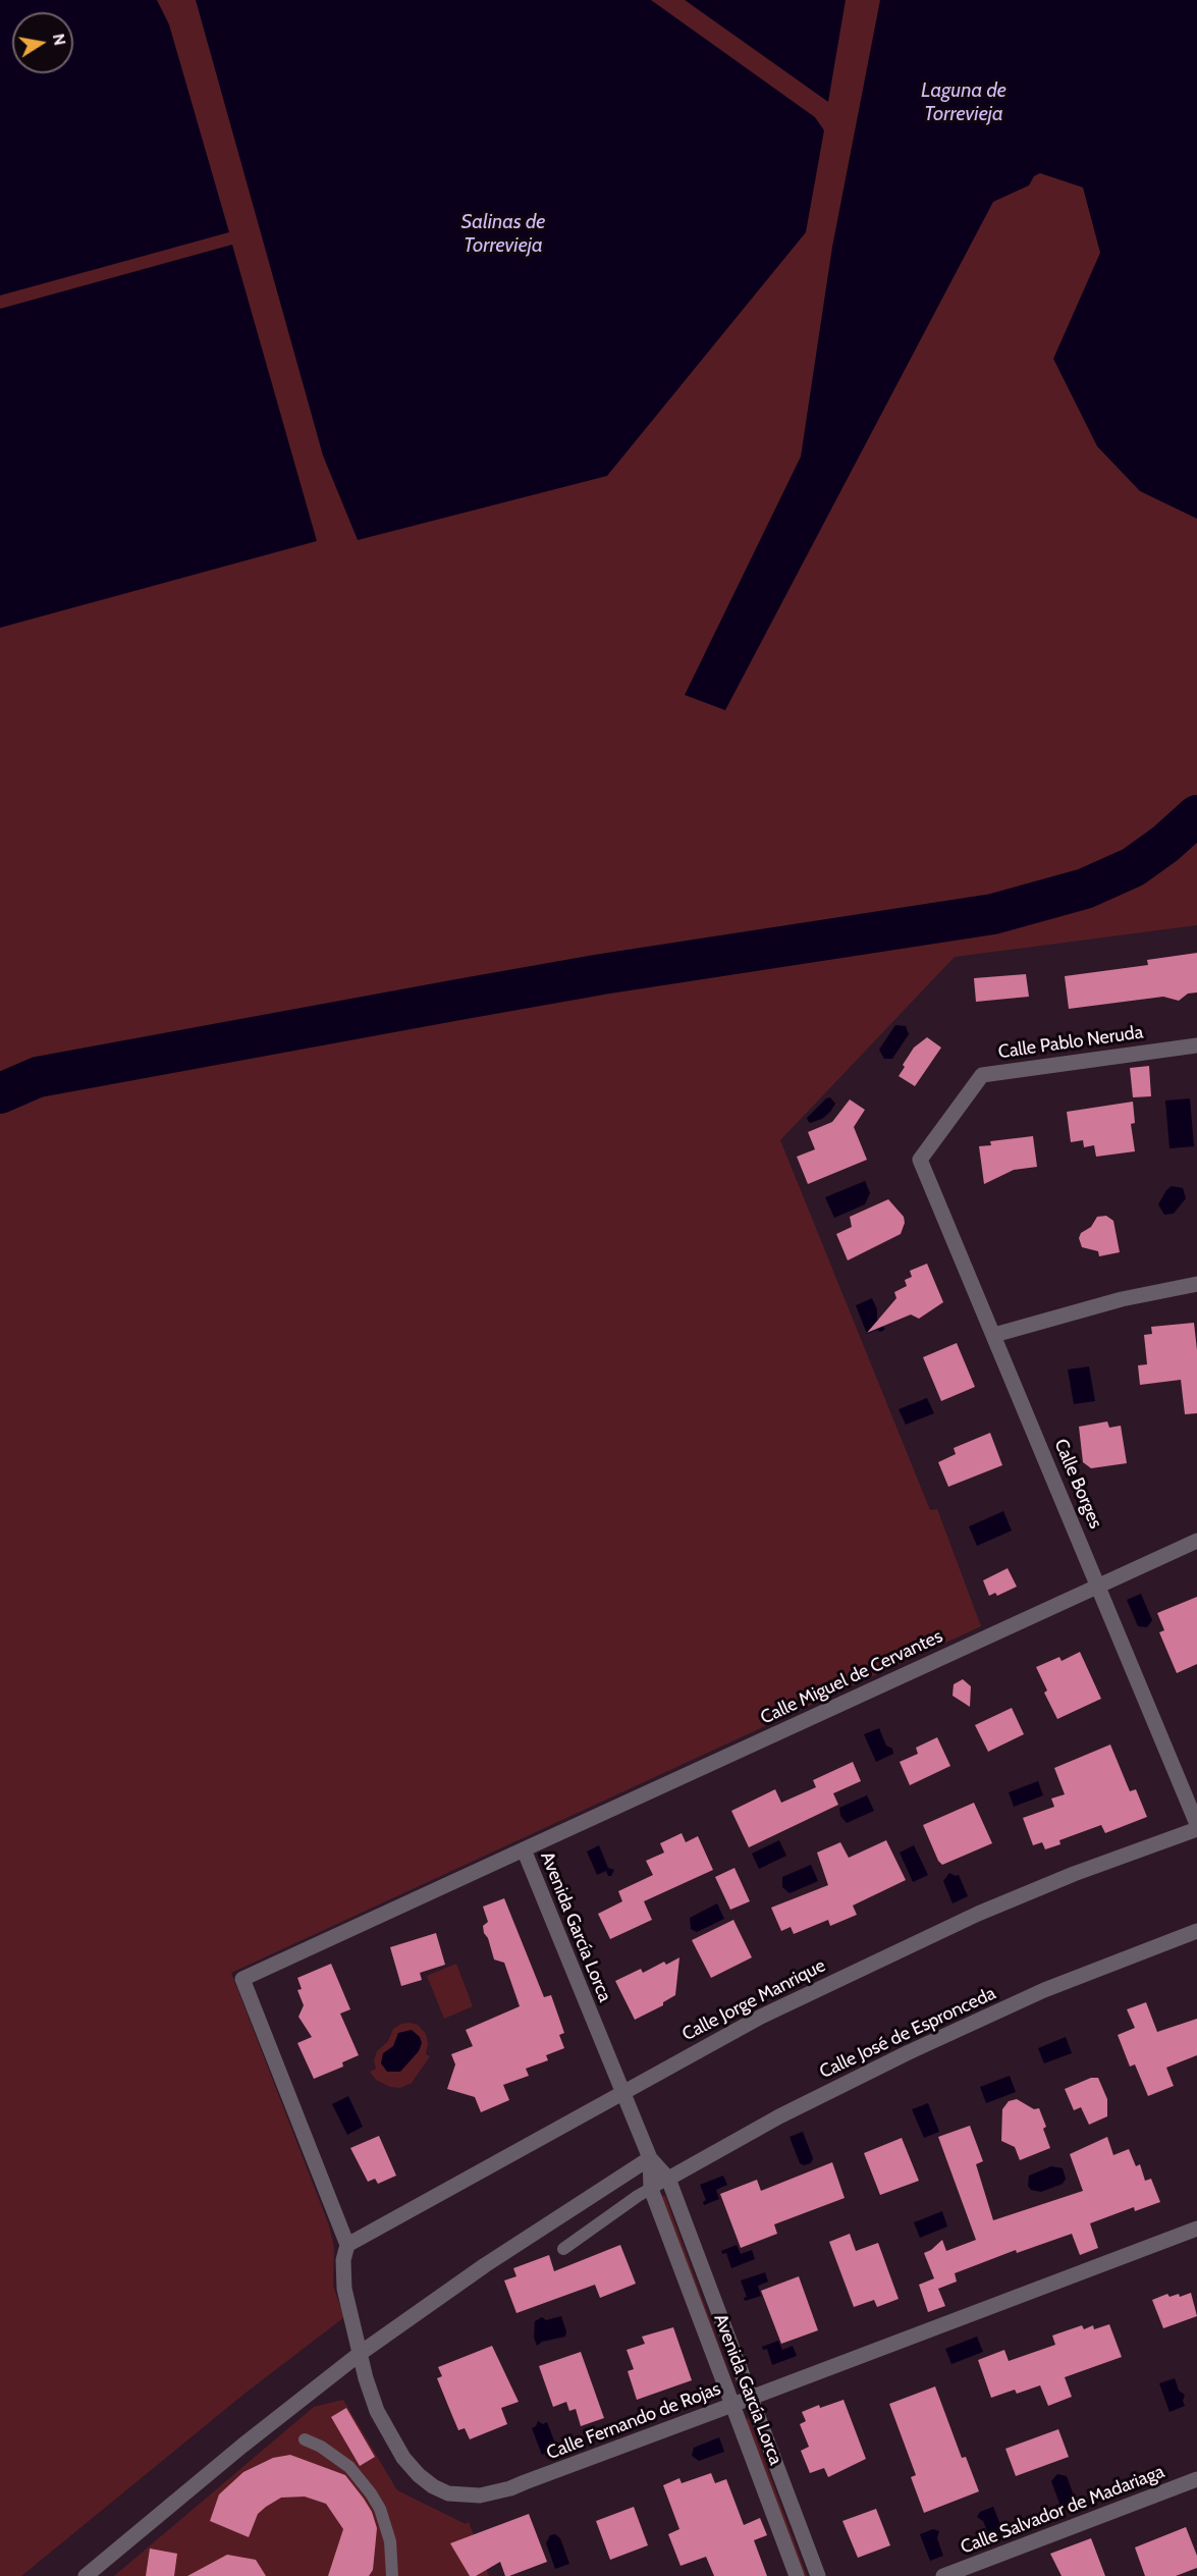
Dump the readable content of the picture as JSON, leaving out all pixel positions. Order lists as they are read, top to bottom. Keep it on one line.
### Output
{"streets":{"street":["Calle Pablo Neruda","Calle Borges","Calle Miguel de Cervantes","Avenida García Lorca","Calle Jorge Manrique","Calle José de Espronceda","Calle Fernando de Rojas","Calle Salvador de Madariaga"]},"crossings":[["Calle Pablo Neruda","Calle Borges"],["Calle Borges","Calle Miguel de Cervantes"],["Calle Miguel de Cervantes","Avenida García Lorca"],["Avenida García Lorca","Calle Jorge Manrique"],["Avenida García Lorca","Calle José de Espronceda"],["Avenida García Lorca","Calle Fernando de Rojas"]],"water":["Laguna de Torrevieja","Salinas de Torrevieja"],"north":"right"}
